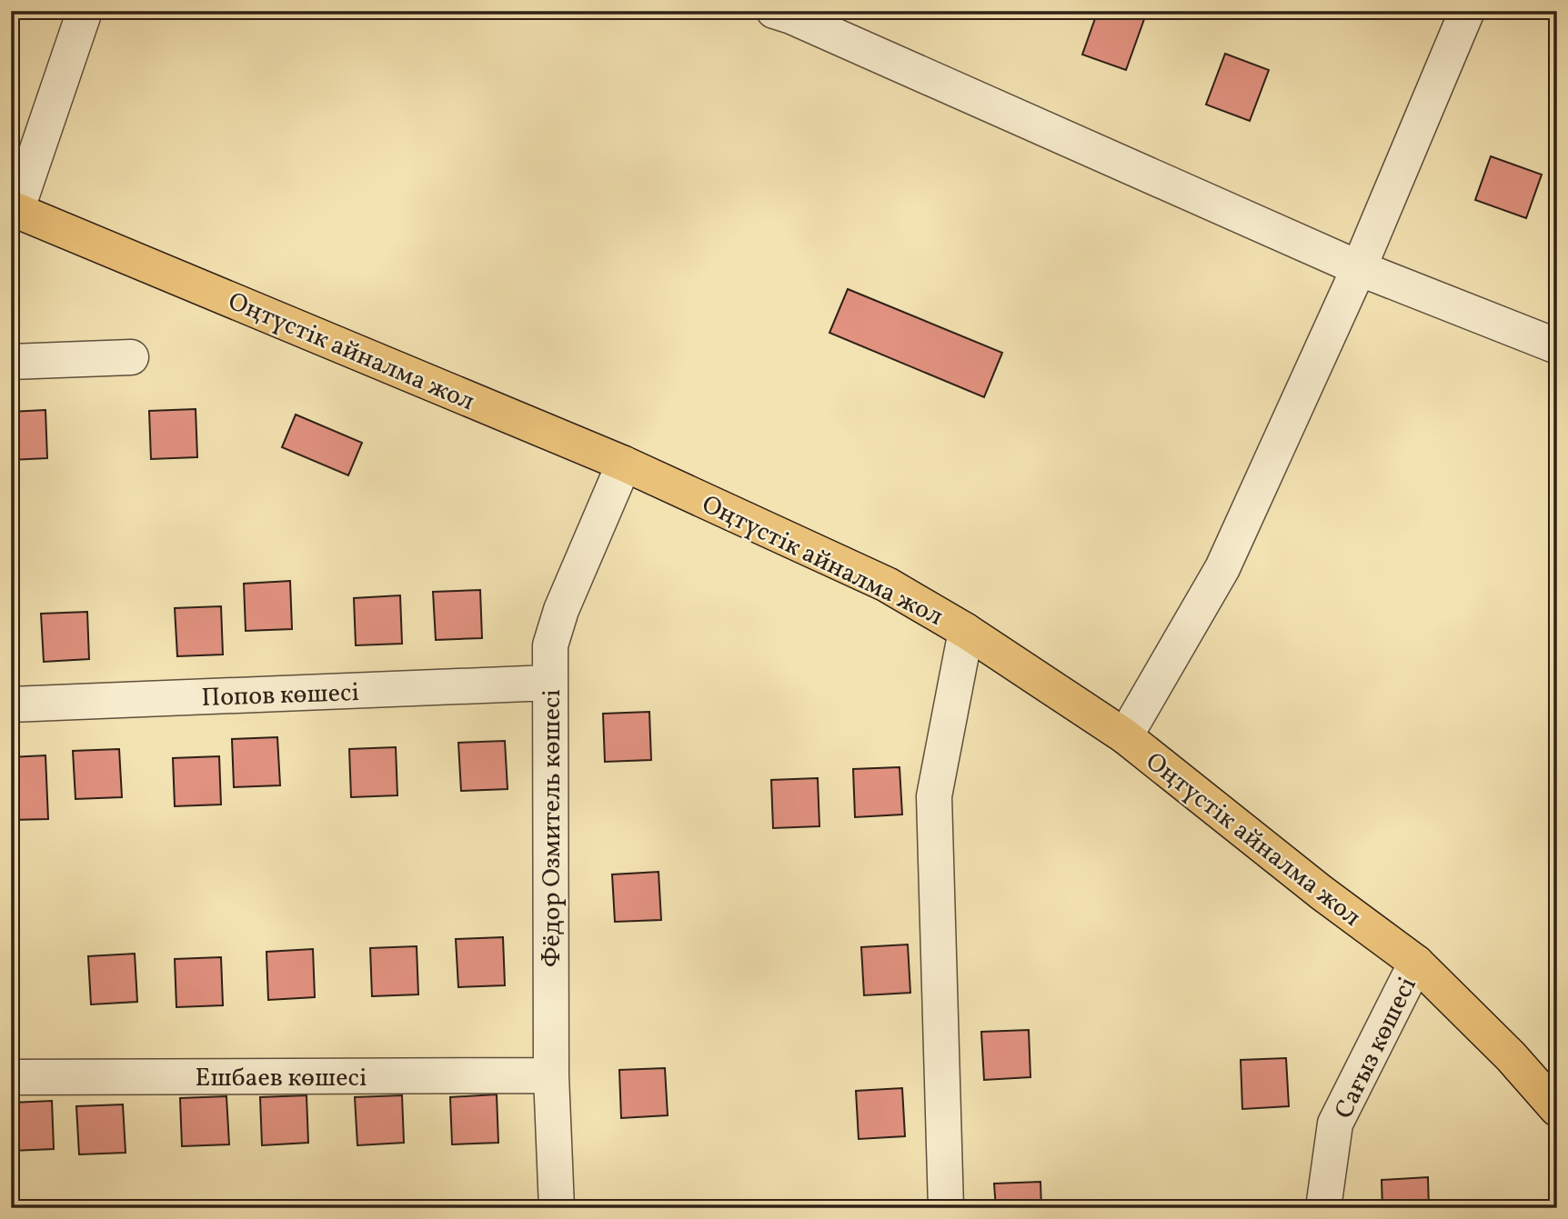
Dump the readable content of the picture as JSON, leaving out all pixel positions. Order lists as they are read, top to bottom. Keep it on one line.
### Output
{"streets":{"highway":["Оңтүстік айналма жол"],"street":["Попов көшесі","Фёдор Озмитель көшесі","Сағыз көшесі","Ешбаев көшесі"]},"crossings":[["Оңтүстік айналма жол","Фёдор Озмитель көшесі"],["Оңтүстік айналма жол","Сағыз көшесі"],["Попов көшесі","Фёдор Озмитель көшесі"],["Фёдор Озмитель көшесі","Ешбаев көшесі"]]}
